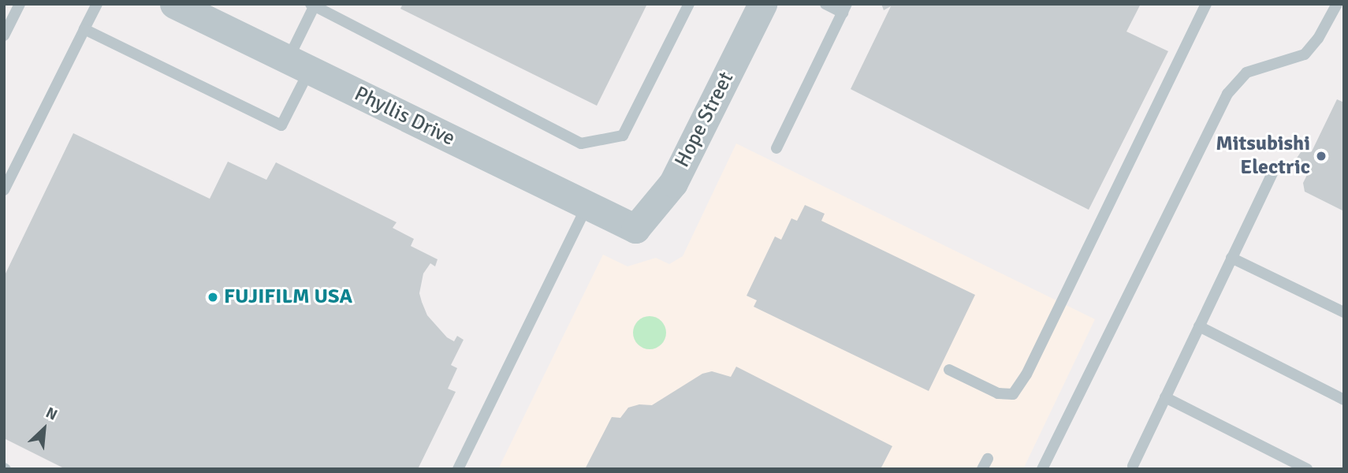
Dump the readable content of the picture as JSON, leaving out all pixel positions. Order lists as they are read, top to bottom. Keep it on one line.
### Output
{"streets":{"street":["Phyllis Drive","Hope Street"]},"crossings":[["Phyllis Drive","Hope Street"]],"places":["Mitsubishi Electric","FUJIFILM USA"],"north":"top right"}
